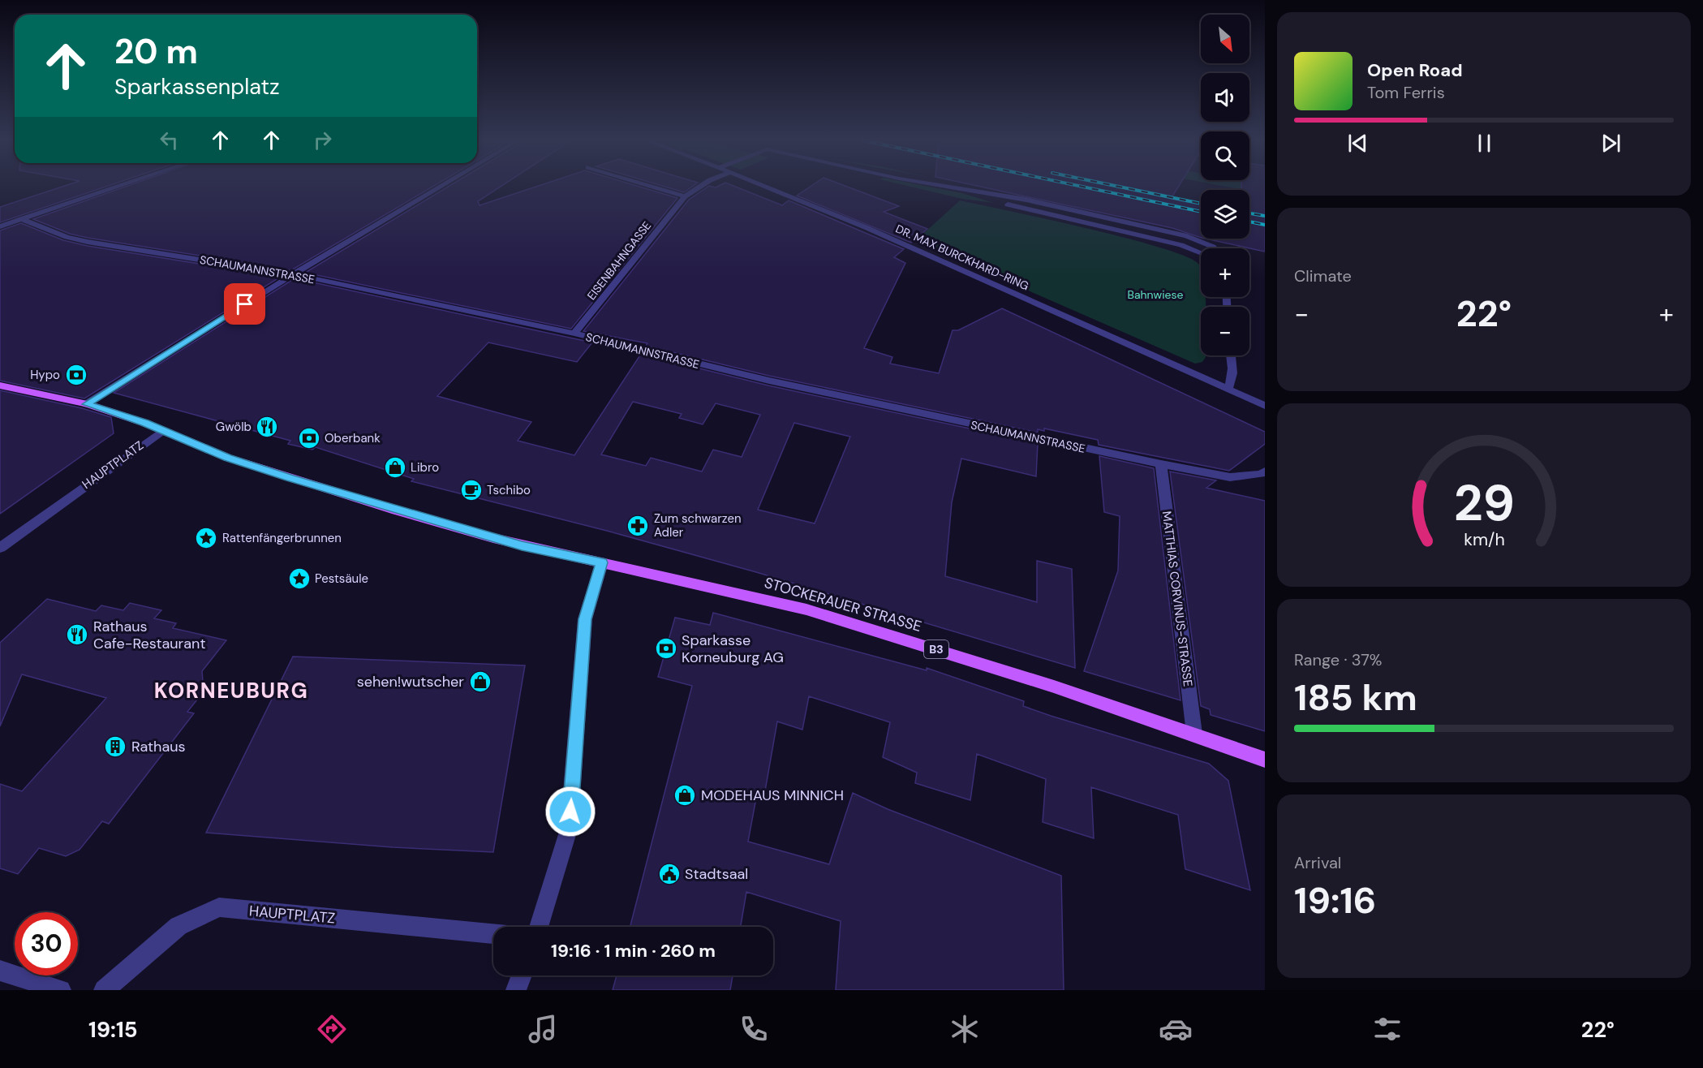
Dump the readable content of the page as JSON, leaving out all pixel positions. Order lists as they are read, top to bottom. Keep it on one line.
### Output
{"streets":{"main road":["STOCKERAUER STRASSE","B3"],"street":["DR. MAX BURCKHARD-RING","EISENBAHNGASSE","SCHAUMANNSTRASSE","HAUPTPLATZ","MATTHIAS CORVINUS-STRASSE"]},"crossings":[["EISENBAHNGASSE","SCHAUMANNSTRASSE"],["SCHAUMANNSTRASSE","MATTHIAS CORVINUS-STRASSE"],["HAUPTPLATZ","B3"],["MATTHIAS CORVINUS-STRASSE","STOCKERAUER STRASSE"],["STOCKERAUER STRASSE","B3"]],"districts":["KORNEUBURG"],"parks":["Bahnwiese"],"places":{"bank":["Hypo","Oberbank","Sparkasse Korneuburg AG"],"restaurant":["Gwölb","Rathaus Cafe-Restaurant"],"shop":["Libro","sehen!wutscher","MODEHAUS MINNICH"],"cafe":["Tschibo"],"pharmacy":["Zum schwarzen Adler"],"place":["Rattenfängerbrunnen","Pestsäule"],"building":["Rathaus"],"public building":["Stadtsaal"]},"north":"bottom right","page":{"map_buttons":["+","−"],"turn":["20 m","Sparkassenplatz"],"song":["Open Road","Tom Ferris"],"tile":["Climate",["Range · 37%","185 km"],["Arrival","19:16"]],"heat":["−","22°","+"],"limit":"30","trip":"19:16 · 1 min · 260 m","tabs":["19:15","22°"],"gauge":["29","km/h"]}}
